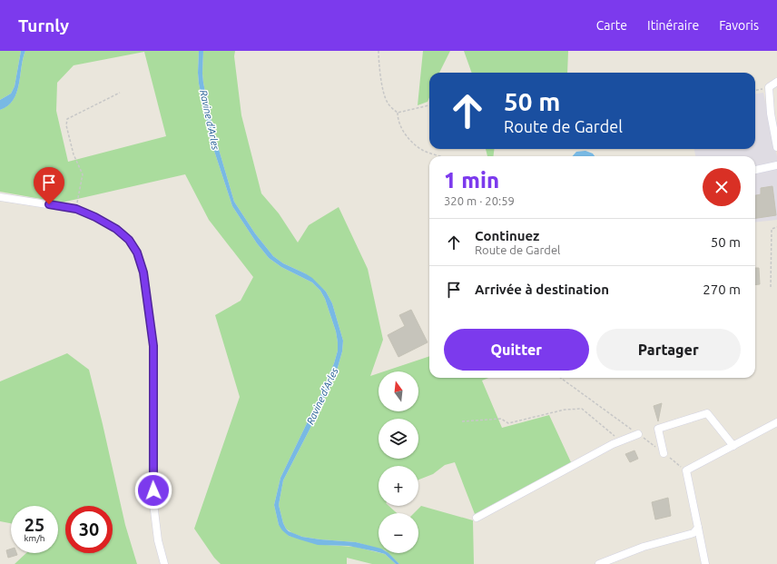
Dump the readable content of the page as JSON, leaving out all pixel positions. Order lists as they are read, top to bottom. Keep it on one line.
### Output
{"water":["Ravine d'Arles"],"north":"top","page":{"header":"Turnly","nav":["Carte","Itinéraire","Favoris"],"turn":["50 m","Route de Gardel"],"heading":["1 min","320 m · 20:59"],"list":[{"name":"Continuez","note":"Route de Gardel","value":"50 m"},{"name":"Arrivée à destination","value":"270 m"}],"buttons":["Quitter","Partager"],"map_buttons":["+","−"],"speed":"25 km/h","limit":"30"}}
